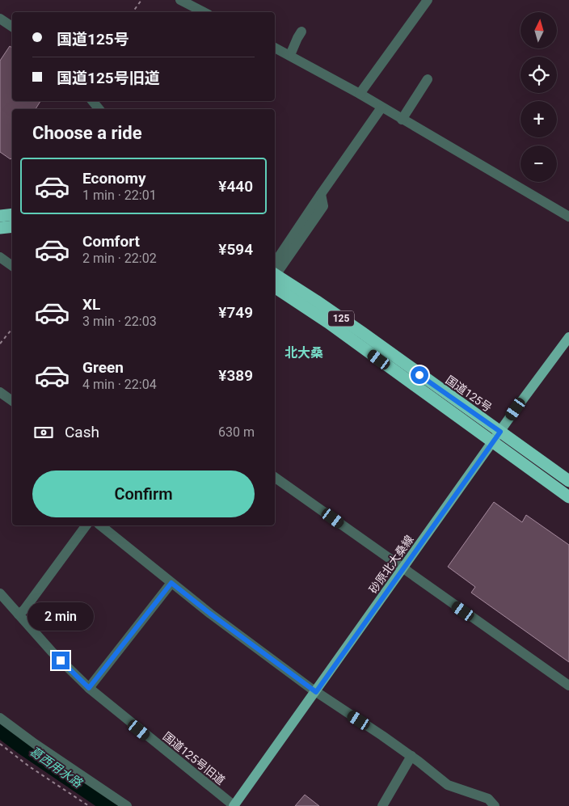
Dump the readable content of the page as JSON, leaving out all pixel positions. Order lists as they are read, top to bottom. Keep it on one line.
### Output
{"streets":{"highway":["125","国道125号"],"main road":["砂原北大桑線"],"street":["国道125号旧道"]},"crossings":[["125","砂原北大桑線"],["国道125号","砂原北大桑線"],["砂原北大桑線","国道125号旧道"]],"districts":["北大桑"],"water":["葛西用水路"],"north":"top","page":{"map_buttons":["+","−"],"banner":["国道125号","国道125号旧道"],"heading":"Choose a ride","list":[{"name":"Economy","note":"1 min · 22:01","value":"¥440"},{"name":"Comfort","note":"2 min · 22:02","value":"¥594"},{"name":"XL","note":"3 min · 22:03","value":"¥749"},{"name":"Green","note":"4 min · 22:04","value":"¥389"}],"pay":["Cash","630 m"],"buttons":"Confirm","bubble":"2 min"}}
